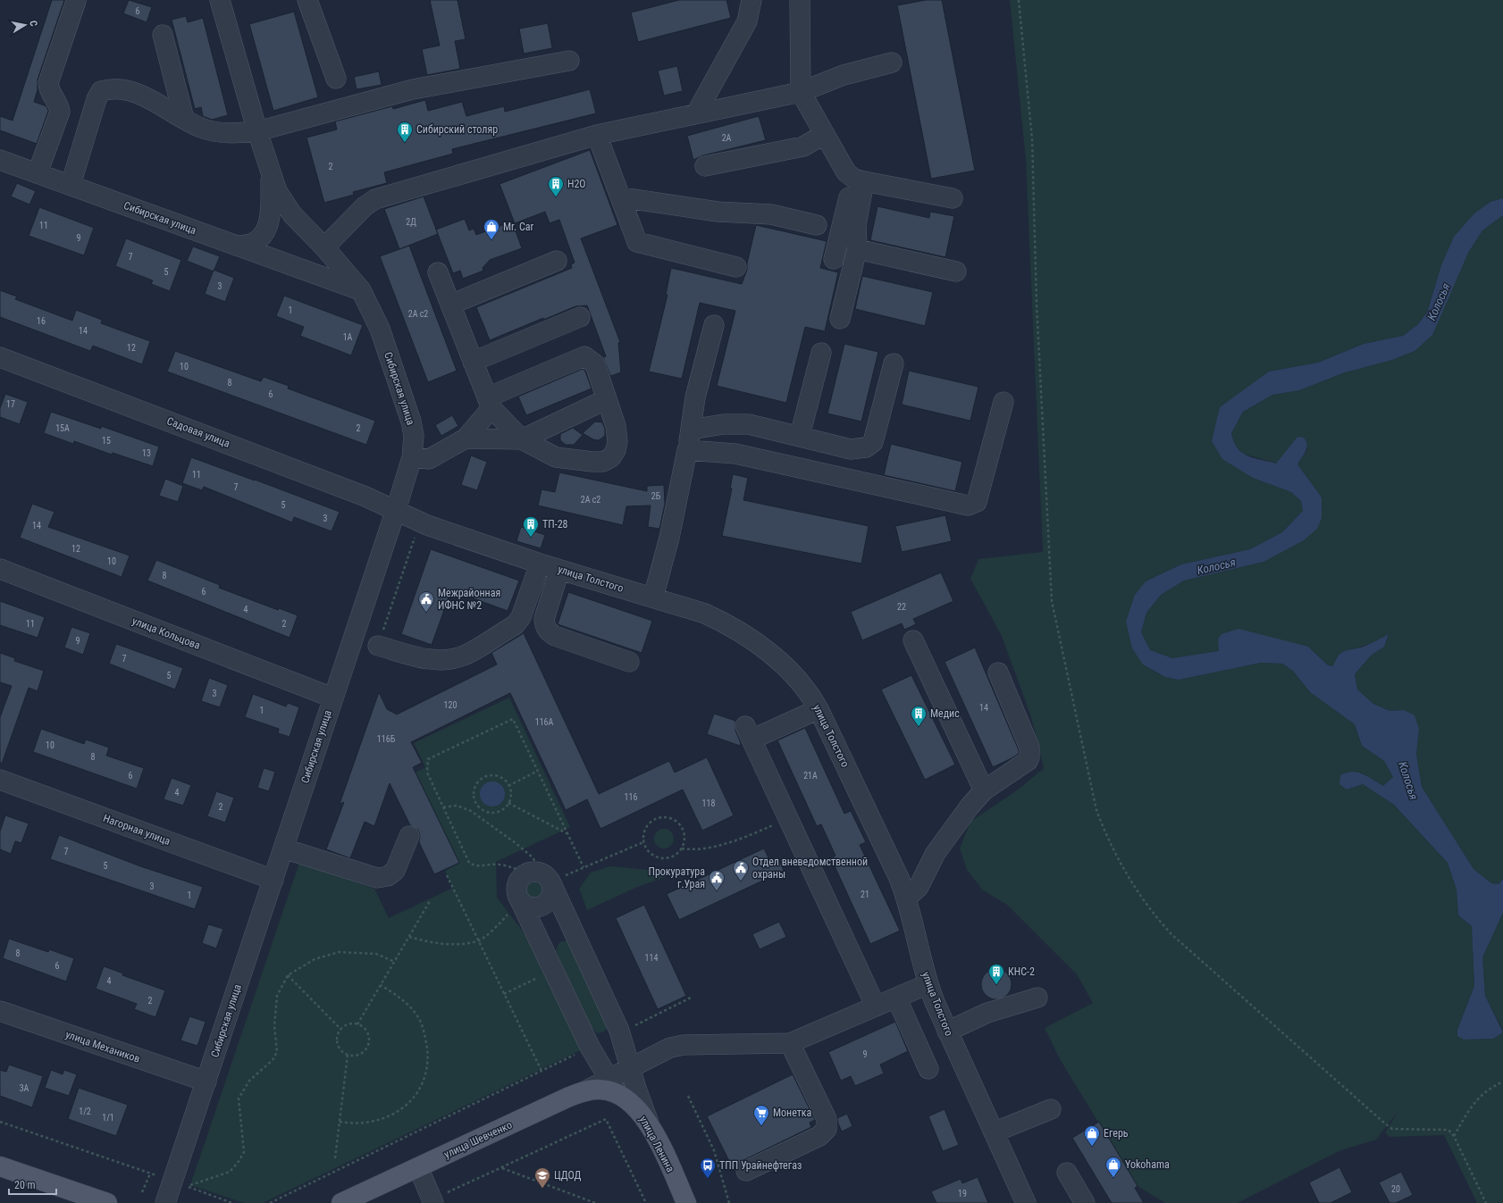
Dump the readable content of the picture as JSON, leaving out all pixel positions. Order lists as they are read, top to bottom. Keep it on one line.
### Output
{"streets":{"main road":["улица Шевченко","улица Ленина"],"street":["Сибирская улица","Садовая улица","улица Толстого","улица Кольцова","Нагорная улица","улица Механиков"]},"crossings":[["Сибирская улица","Садовая улица"],["Сибирская улица","улица Толстого"],["Сибирская улица","улица Кольцова"],["Сибирская улица","Нагорная улица"],["Сибирская улица","улица Механиков"],["Садовая улица","улица Толстого"],["улица Шевченко","улица Ленина"]],"water":["Колосья"],"places":{"building":["Сибирский столяр","Н2О","ТП-28","Медис","КНС-2"],"shop":["Mr. Car","Егерь","Yokohama"],"public building":["Межрайонная ИФНС №2","Отдел вневедомственной охраны","Прокуратура г.Урая"],"supermarket":["Монетка"],"bus stop":["ТПП Урайнефтегаз"],"school or university":["ЦДОД"]},"house_numbers":["6","2А","2","2Д","11","9","7","5","3","1","2А с2","16","14","1А","12","10","8","6","17","15А","2","15","13","11","7","2Б","2А с2","5","3","14","12","10","8","6","22","4","11","2","9","7","5","3","120","14","1","116А","116Б","10","8","6","21А","4","116","118","2","7","5","3","21","1","8","114","6","4","2","9","3А","1/2","1/1","20","19"],"scale_bar":"20 m","north":"right"}
